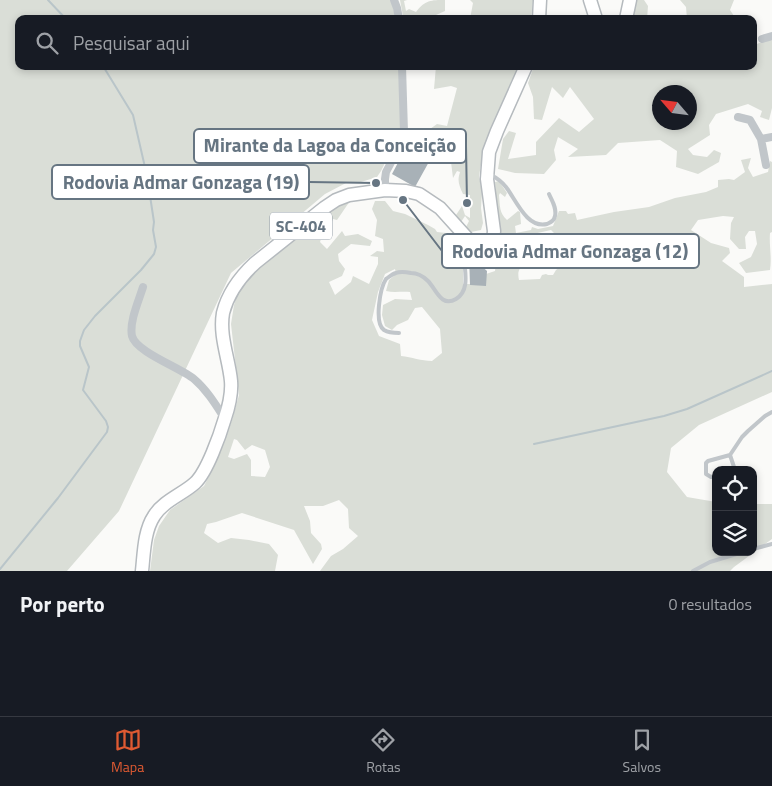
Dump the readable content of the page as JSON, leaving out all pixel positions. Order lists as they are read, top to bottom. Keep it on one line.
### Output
{"streets":{"main road":["SC-404"]},"places":["Rodovia Admar Gonzaga (19)","Rodovia Admar Gonzaga (12)","Mirante da Lagoa da Conceição"],"north":"top left","page":{"search":"Pesquisar aqui","heading":["Por perto","0 resultados"],"nav":["Mapa","Rotas","Salvos"]}}
